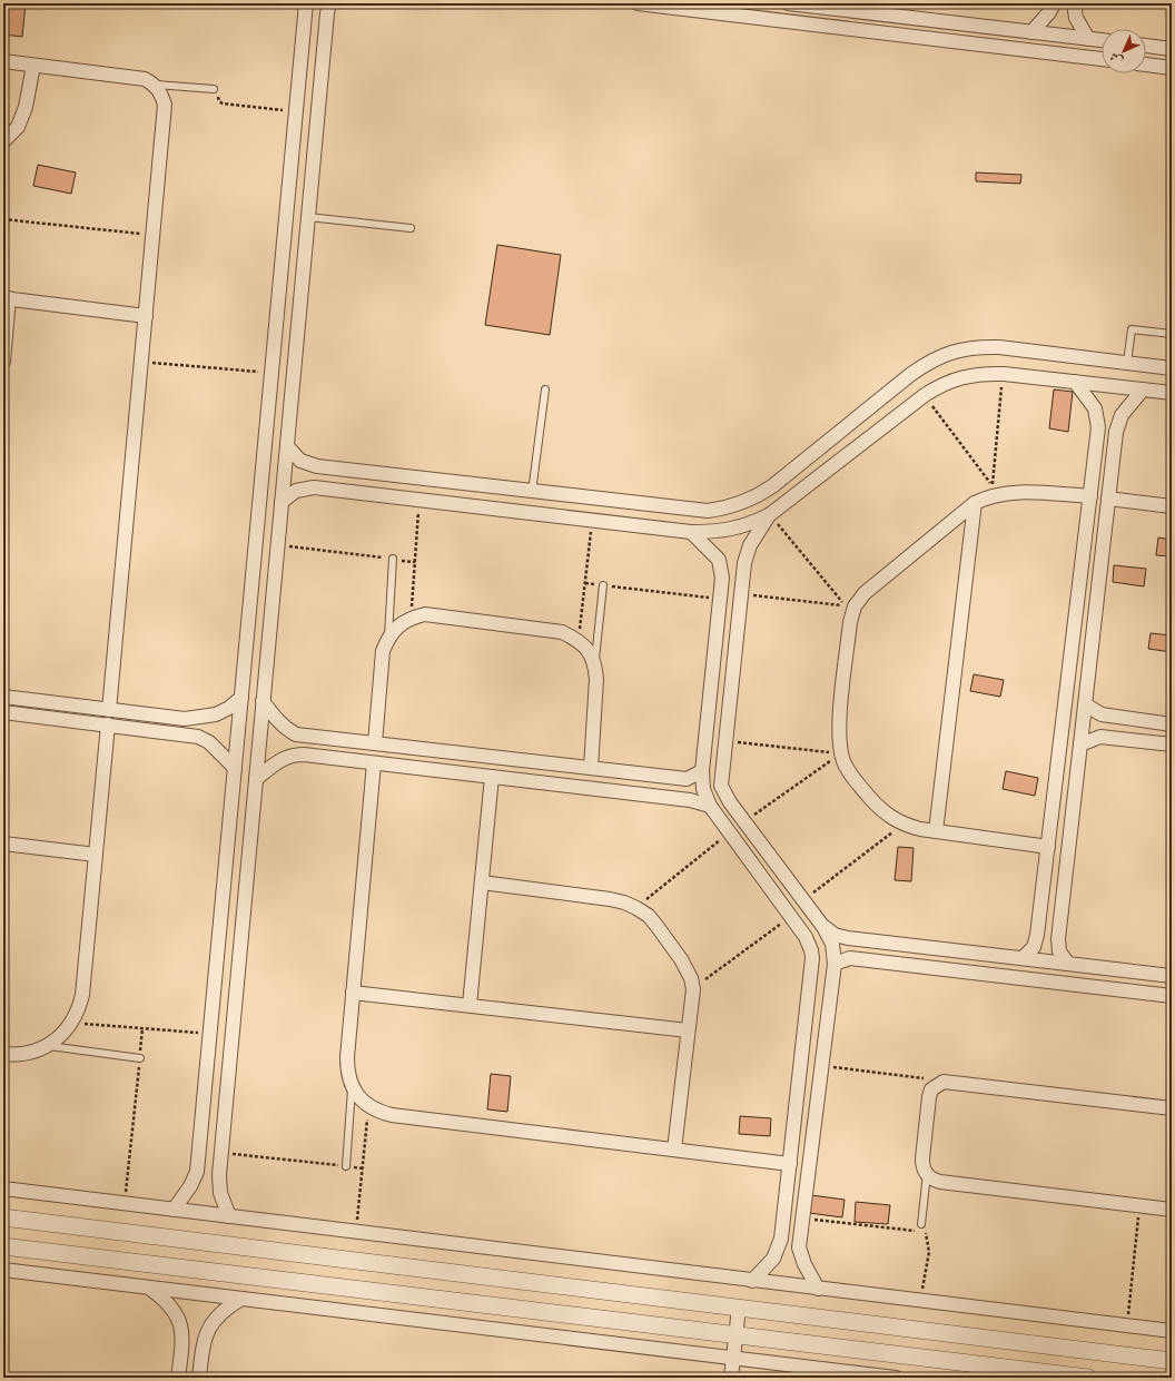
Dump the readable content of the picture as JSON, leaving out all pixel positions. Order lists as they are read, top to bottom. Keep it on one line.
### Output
{"north":"bottom left"}
